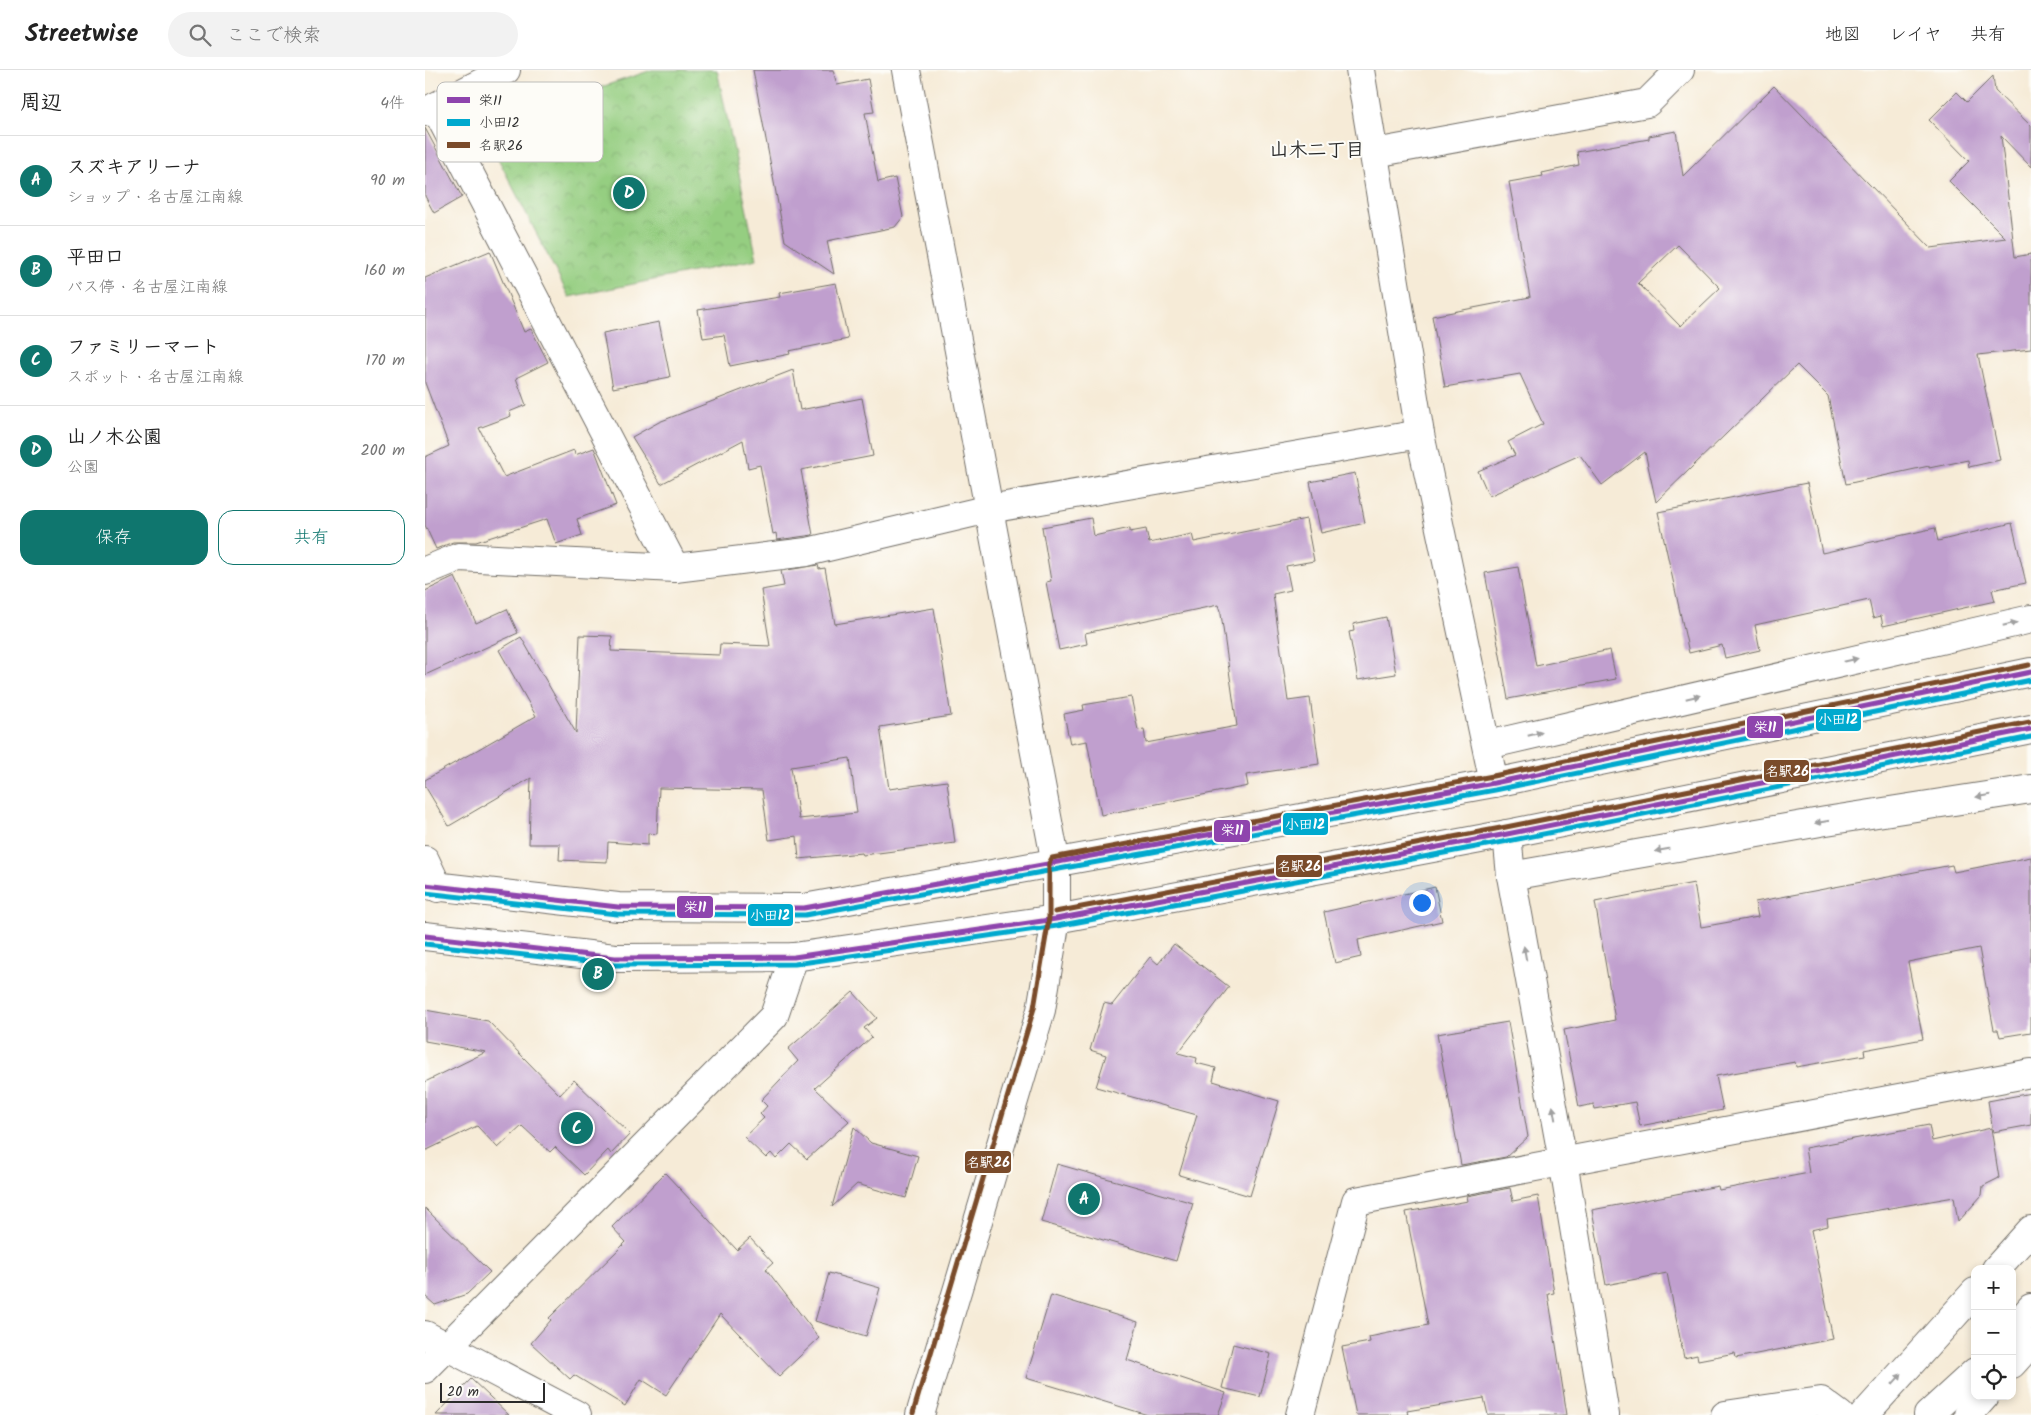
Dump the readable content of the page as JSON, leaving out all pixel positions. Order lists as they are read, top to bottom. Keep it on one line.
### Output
{"districts":["山木二丁目"],"lines":["transit line 名駅26","transit line 栄11","transit line 小田12"],"legend":["栄11","小田12","名駅26"],"scale_bar":"20 m","page":{"header":"Streetwise","search":"ここで検索","nav":["地図","レイヤ","共有"],"heading":["周辺","4件"],"list":[{"mark":"A","name":"スズキアリーナ","note":"ショップ · 名古屋江南線","value":"90 m"},{"mark":"B","name":"平田口","note":"バス停 · 名古屋江南線","value":"160 m"},{"mark":"C","name":"ファミリーマート","note":"スポット · 名古屋江南線","value":"170 m"},{"mark":"D","name":"山ノ木公園","note":"公園","value":"200 m"}],"pins":["D","B","C","A"],"buttons":["保存","共有"],"map_buttons":["+","−"],"scale":"20 m"}}
